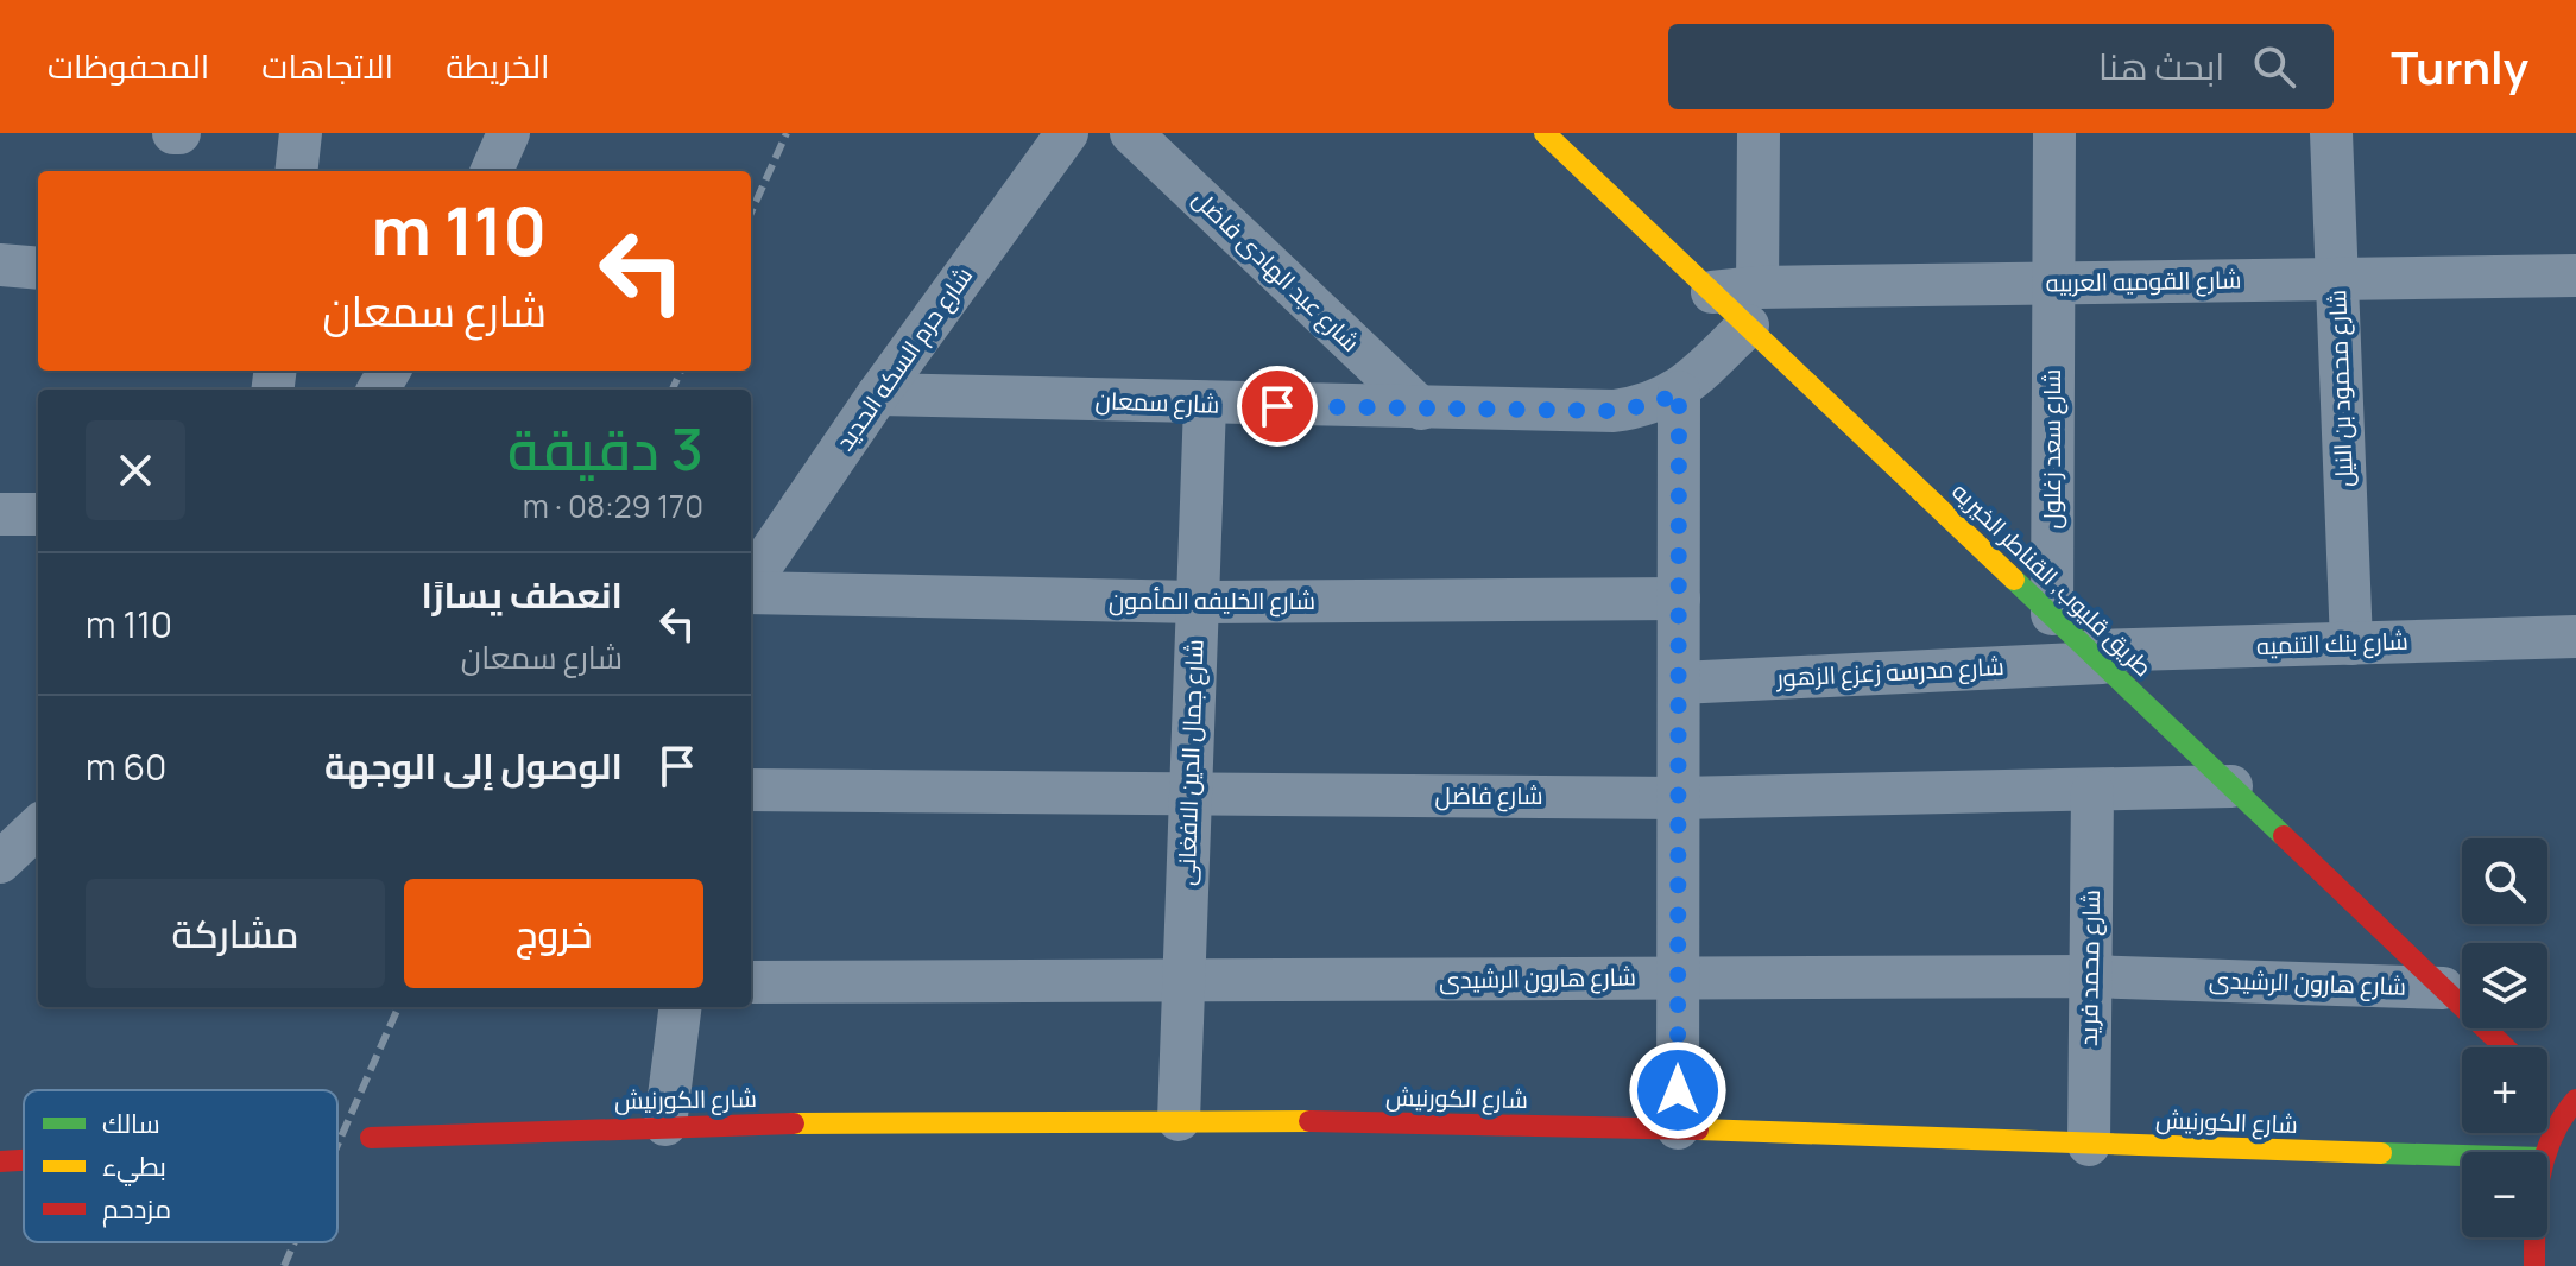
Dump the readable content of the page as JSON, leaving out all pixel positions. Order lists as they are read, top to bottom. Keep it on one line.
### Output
{"streets":{"street":["شارع عبد الهادى فاضل","شارع القوميه العربيه","شارع حرم السكه الحديد","شارع محمود بن النيل","شارع سمعان","شارع سعد زغلول","طريق قليوب, القناطر الخيريه","شارع الخليفه المأمون","شارع بنك التنميه","شارع مدرسه زعزع الزهور","شارع جمال الدين الافغانى","شارع فاضل","شارع محمد فريد","شارع هارون الرشيدى","شارع الكورنيش"]},"crossings":[["شارع عبد الهادى فاضل","شارع سمعان"],["شارع القوميه العربيه","شارع محمود بن النيل"],["شارع القوميه العربيه","شارع سمعان"],["شارع القوميه العربيه","شارع سعد زغلول"],["شارع القوميه العربيه","طريق قليوب, القناطر الخيريه"],["شارع حرم السكه الحديد","شارع سمعان"],["شارع محمود بن النيل","شارع بنك التنميه"],["شارع سمعان","طريق قليوب, القناطر الخيريه"],["شارع سمعان","شارع جمال الدين الافغانى"],["شارع سعد زغلول","طريق قليوب, القناطر الخيريه"],["طريق قليوب, القناطر الخيريه","شارع بنك التنميه"],["طريق قليوب, القناطر الخيريه","شارع مدرسه زعزع الزهور"],["طريق قليوب, القناطر الخيريه","شارع فاضل"],["طريق قليوب, القناطر الخيريه","شارع هارون الرشيدى"],["شارع الخليفه المأمون","شارع جمال الدين الافغانى"],["شارع بنك التنميه","شارع مدرسه زعزع الزهور"],["شارع جمال الدين الافغانى","شارع فاضل"],["شارع جمال الدين الافغانى","شارع هارون الرشيدى"],["شارع جمال الدين الافغانى","شارع الكورنيش"],["شارع فاضل","شارع محمد فريد"],["شارع محمد فريد","شارع هارون الرشيدى"],["شارع محمد فريد","شارع الكورنيش"]],"legend":["سالك","بطيء","مزدحم"],"page":{"header":"Turnly","search":"ابحث هنا","nav":["الخريطة","الاتجاهات","المحفوظات"],"turn":["110 m","شارع سمعان"],"heading":["3 دقيقة","170 m · 08:29"],"list":[{"name":"انعطف يسارًا","note":"شارع سمعان","value":"110 m"},{"name":"الوصول إلى الوجهة","value":"60 m"}],"map_buttons":["+","−"],"buttons":["خروج","مشاركة"]}}
